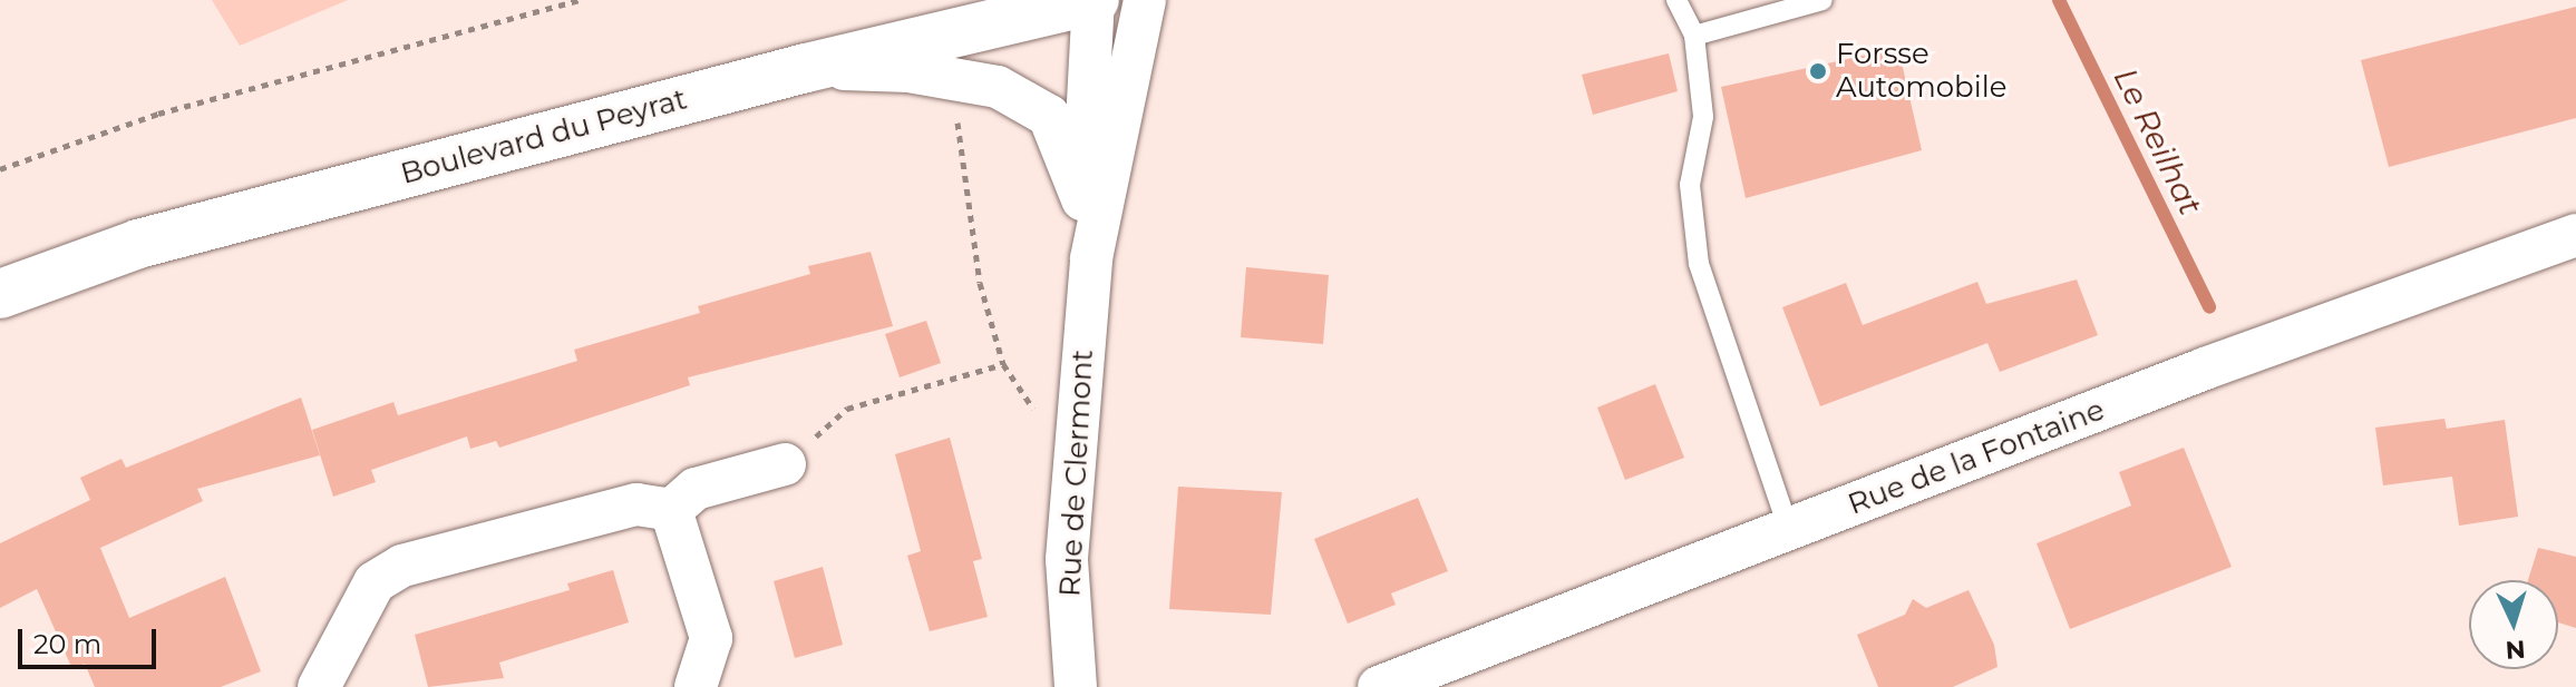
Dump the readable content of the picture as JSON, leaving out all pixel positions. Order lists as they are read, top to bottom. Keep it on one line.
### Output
{"streets":{"main road":["Boulevard du Peyrat"],"street":["Rue de la Fontaine","Rue de Clermont"]},"crossings":[["Boulevard du Peyrat","Rue de Clermont"]],"water":["Le Reilhat"],"places":["Forsse Automobile"],"scale_bar":"20 m","north":"bottom"}
